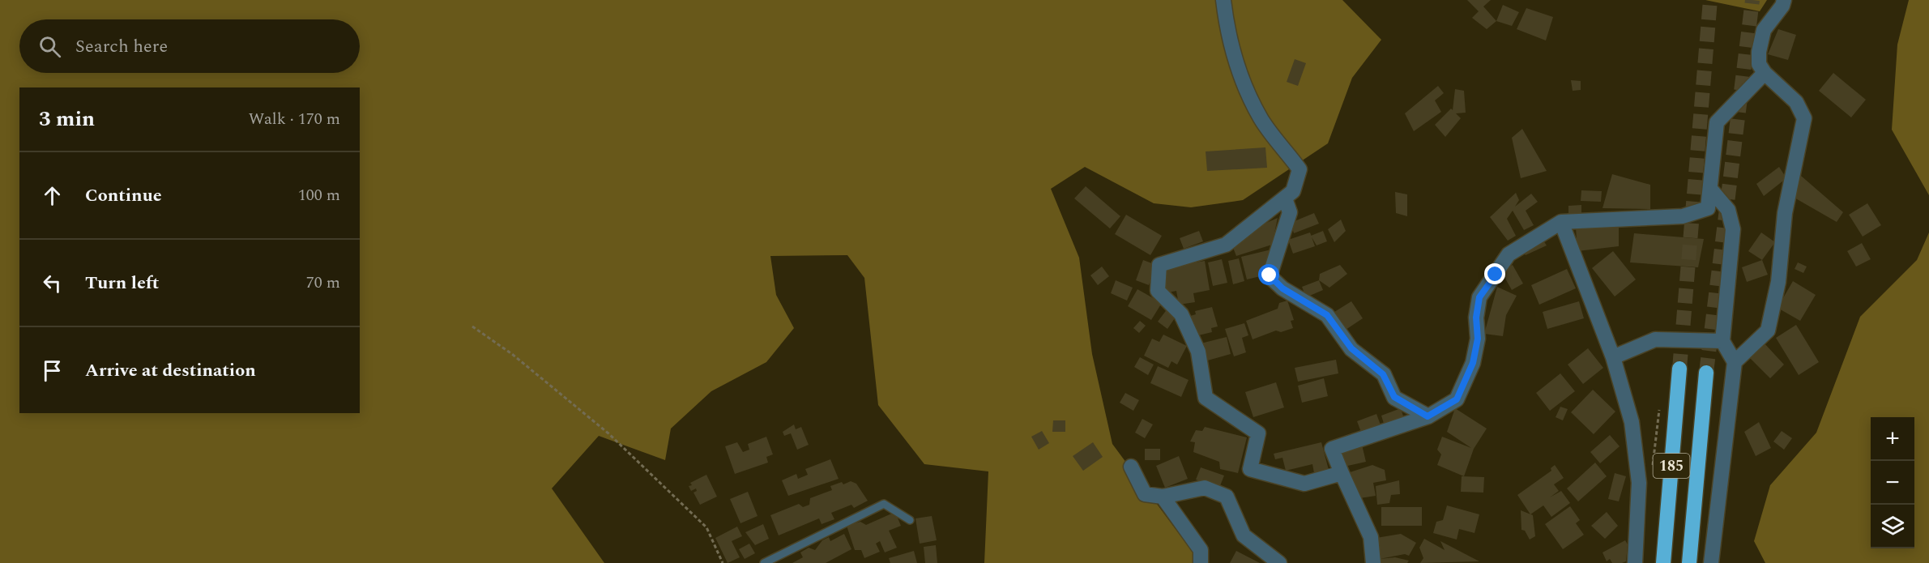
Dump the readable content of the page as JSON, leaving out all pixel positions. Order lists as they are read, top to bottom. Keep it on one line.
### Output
{"streets":{"highway":["185"]},"page":{"search":"Search here","heading":["3 min","Walk · 170 m"],"list":[["Continue","100 m"],["Turn left","70 m"],"Arrive at destination"],"map_buttons":["+","−"]}}
